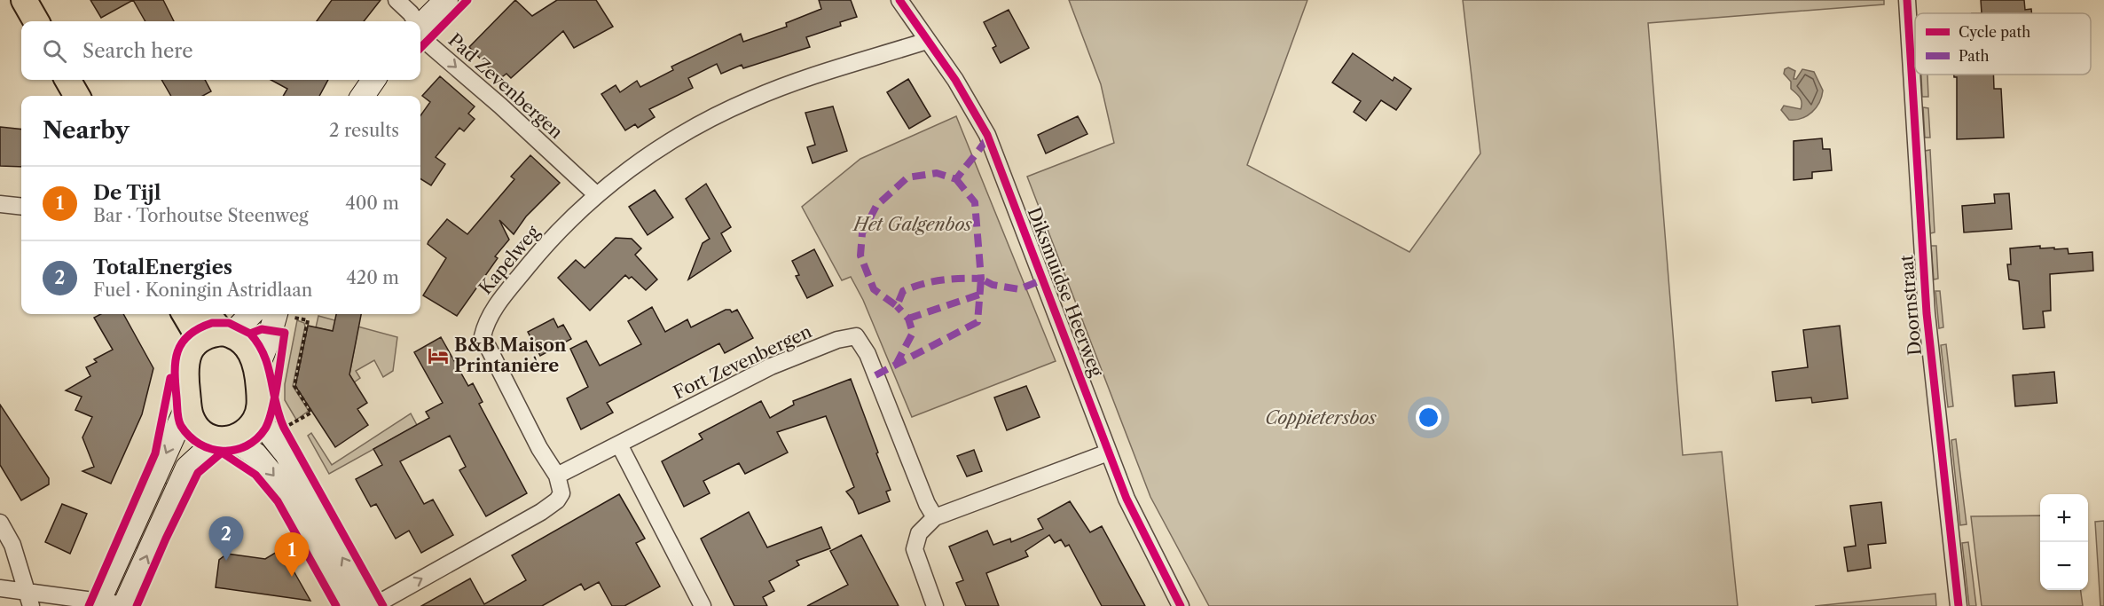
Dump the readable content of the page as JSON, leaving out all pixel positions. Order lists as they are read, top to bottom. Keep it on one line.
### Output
{"streets":{"street":["Pad Zevenbergen","Kapelweg","Diksmuidse Heerweg","Doornstraat","Fort Zevenbergen"]},"crossings":[["Pad Zevenbergen","Kapelweg"],["Kapelweg","Diksmuidse Heerweg"],["Kapelweg","Fort Zevenbergen"]],"one_way":["Pad Zevenbergen"],"parks":["Het Galgenbos","Coppietersbos"],"places":{"hotel":["B&B Maison Printanière"]},"legend":["Cycle path","Path"],"page":{"search":"Search here","heading":["Nearby","2 results"],"list":[{"mark":"1","name":"De Tijl","note":"Bar · Torhoutse Steenweg","value":"400 m"},{"mark":"2","name":"TotalEnergies","note":"Fuel · Koningin Astridlaan","value":"420 m"}],"map_buttons":["+","−"],"pins":["2","1"]}}
